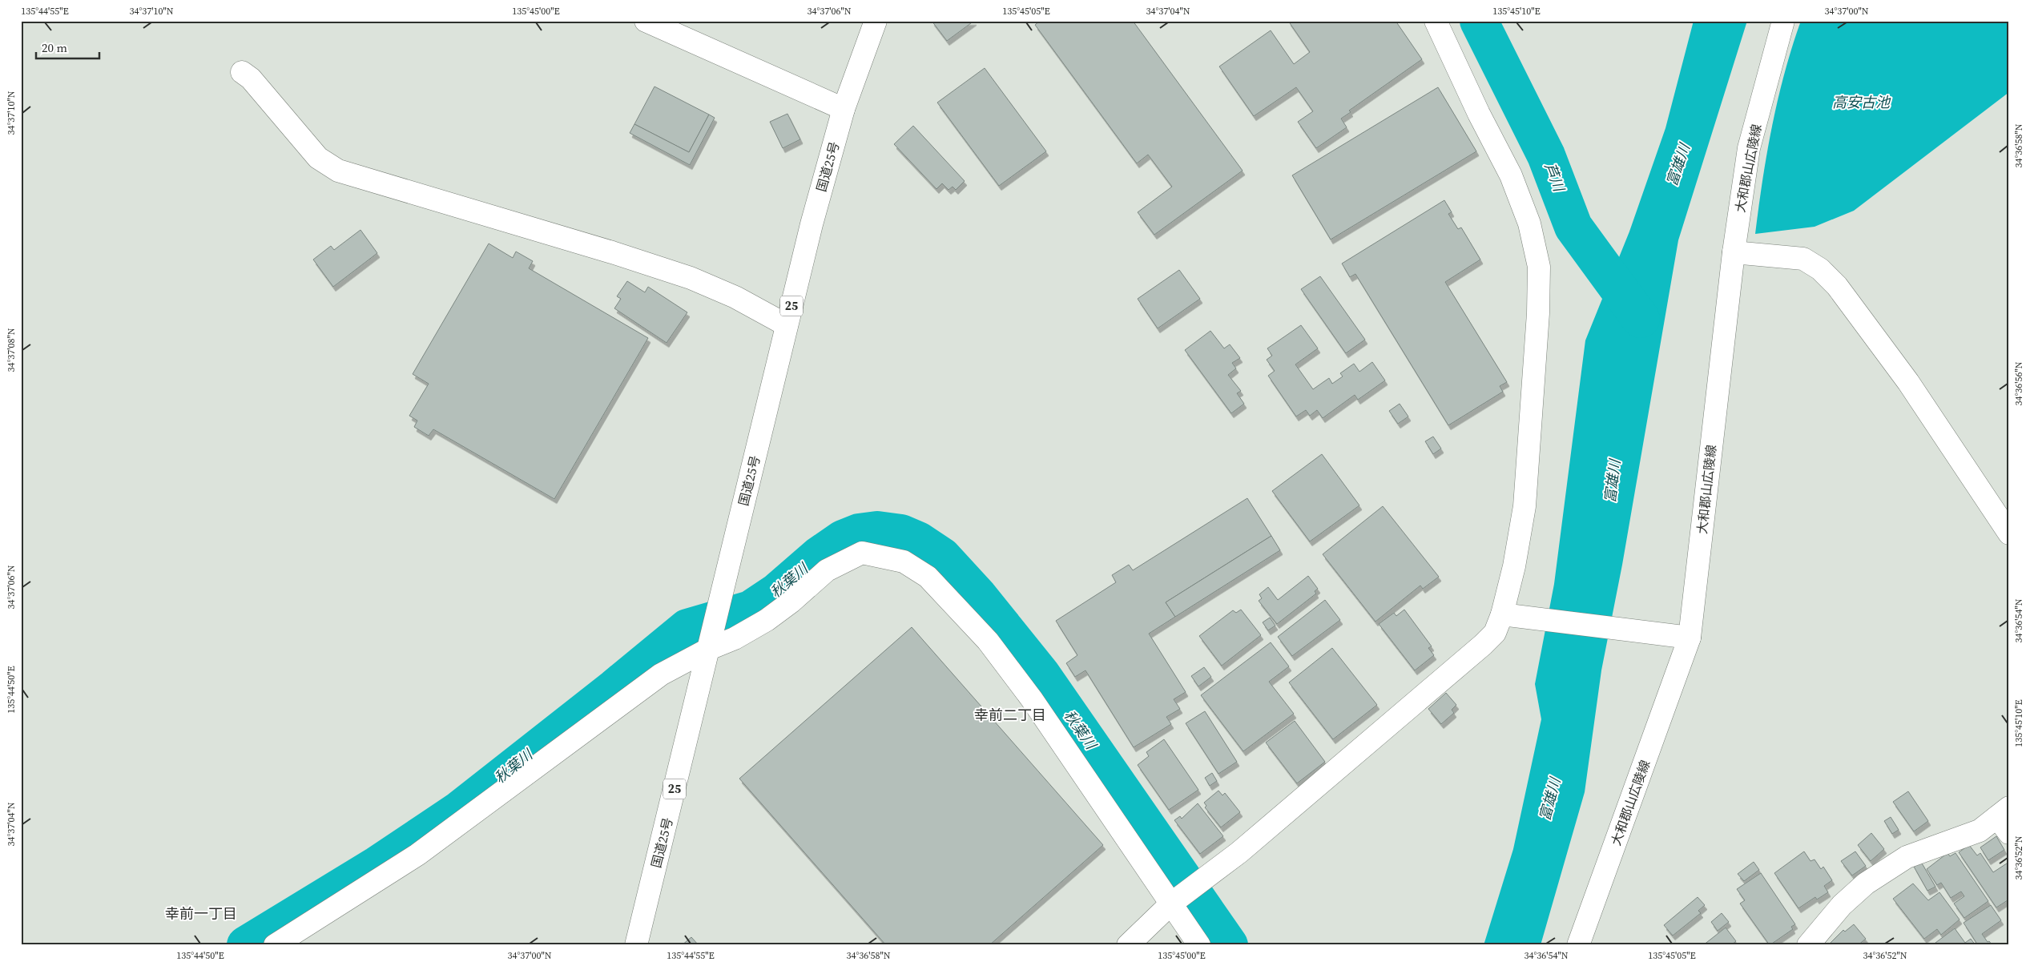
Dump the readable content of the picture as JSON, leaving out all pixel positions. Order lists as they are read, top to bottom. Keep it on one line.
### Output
{"streets":{"main road":["国道25号","大和郡山広陵線","25"]},"districts":["幸前二丁目","幸前一丁目"],"water":["高安古池","富雄川","芦川","秋葉川"],"scale_bar":"20 m","coordinates":["135°44'55\"E","34°37'10\"N","135°45'00\"E","34°37'06\"N","135°45'05\"E","34°37'04\"N","135°45'10\"E","34°37'00\"N","34°36'58\"N","34°37'08\"N","34°36'56\"N","34°36'54\"N","135°44'50\"E","34°36'52\"N"]}
